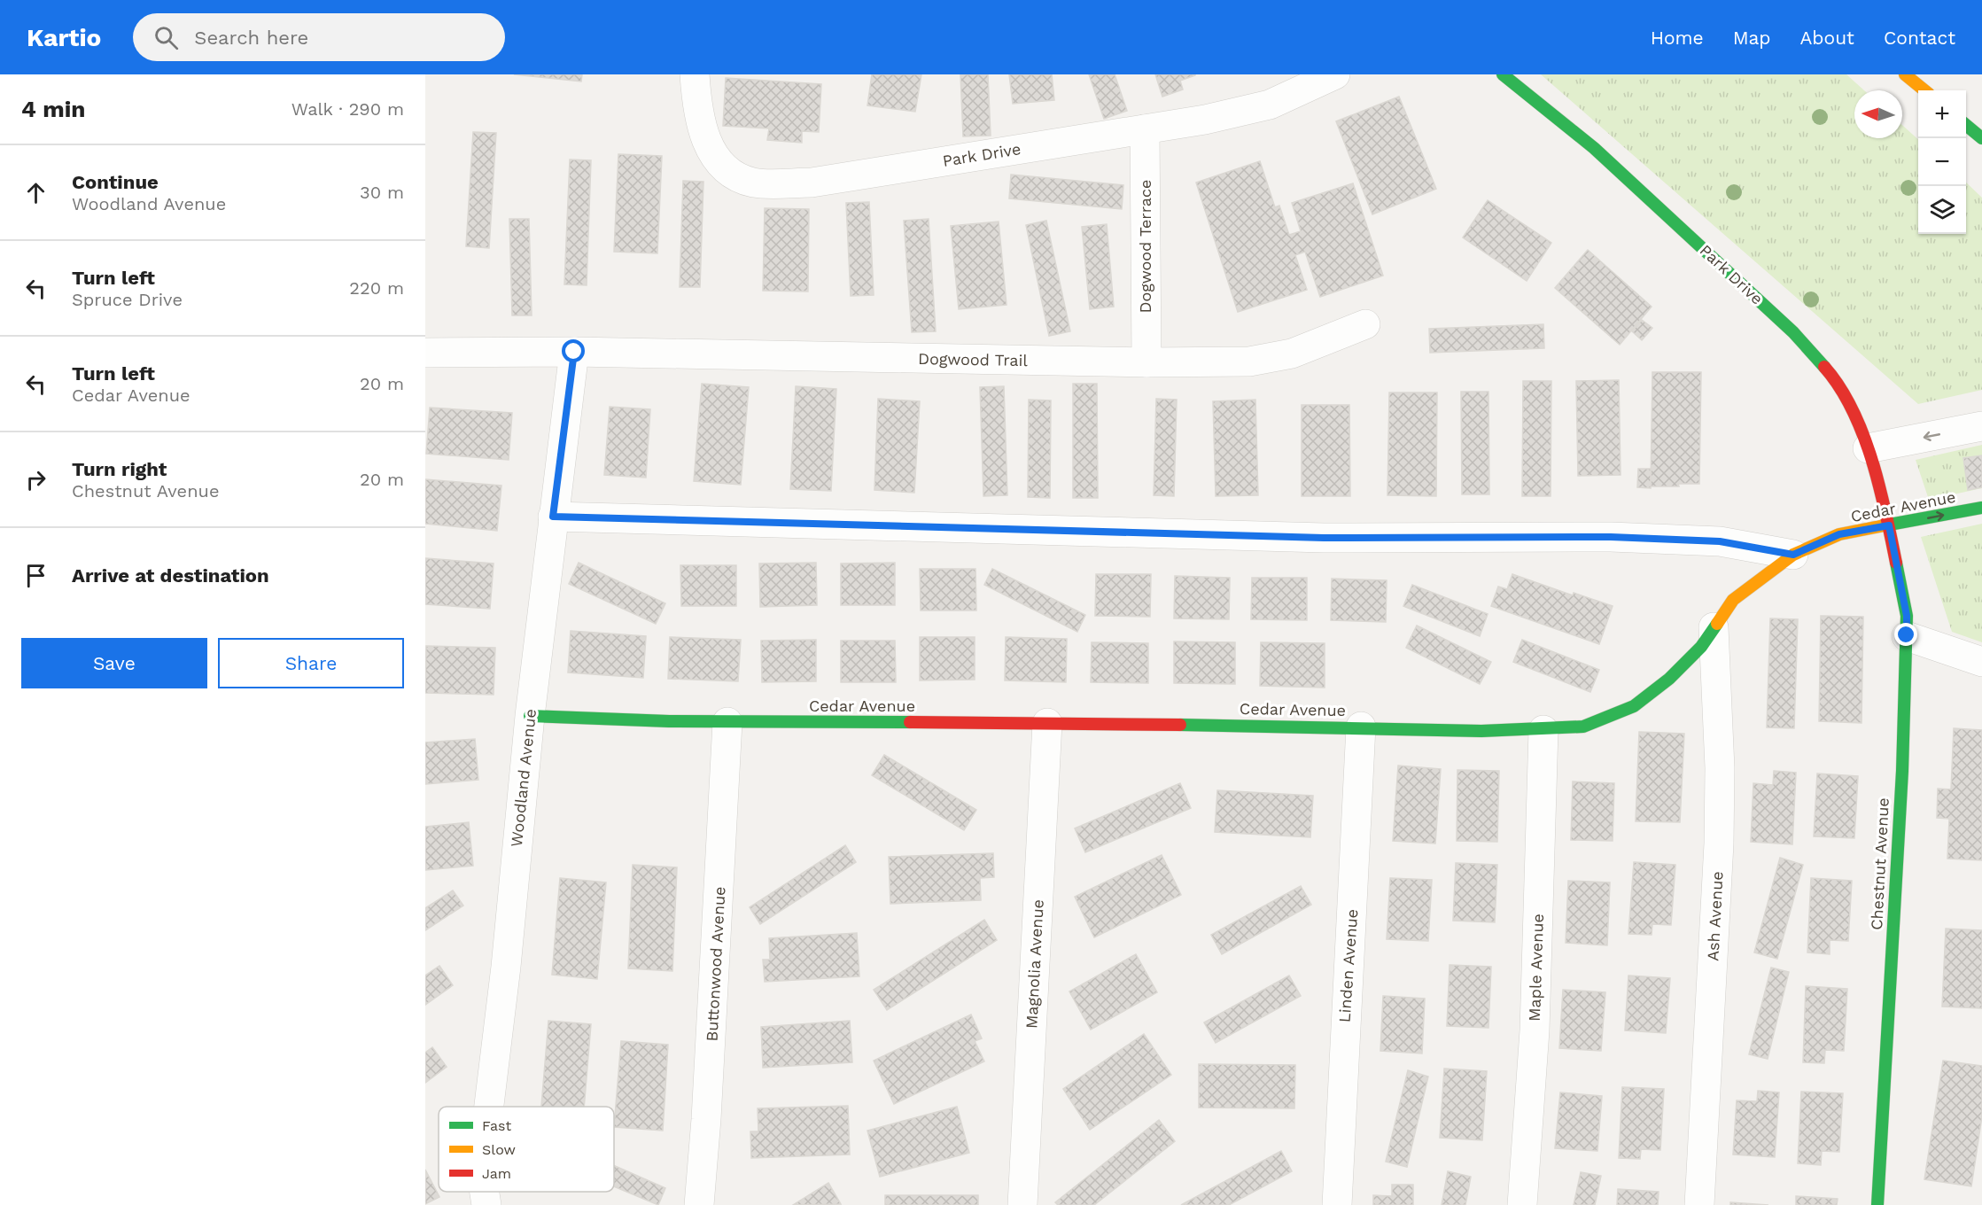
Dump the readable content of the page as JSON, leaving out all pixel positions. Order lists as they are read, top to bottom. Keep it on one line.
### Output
{"streets":{"street":["Park Drive","Dogwood Terrace","Dogwood Trail","Cedar Avenue","Woodland Avenue","Chestnut Avenue","Ash Avenue","Buttonwood Avenue","Magnolia Avenue","Linden Avenue","Maple Avenue"]},"crossings":[["Park Drive","Dogwood Terrace"],["Park Drive","Cedar Avenue"],["Park Drive","Chestnut Avenue"],["Dogwood Terrace","Dogwood Trail"],["Dogwood Trail","Woodland Avenue"],["Cedar Avenue","Woodland Avenue"],["Cedar Avenue","Chestnut Avenue"],["Cedar Avenue","Ash Avenue"],["Cedar Avenue","Buttonwood Avenue"],["Cedar Avenue","Magnolia Avenue"],["Cedar Avenue","Linden Avenue"],["Cedar Avenue","Maple Avenue"]],"legend":["Fast","Slow","Jam"],"north":"left","page":{"header":"Kartio","search":"Search here","nav":["Home","Map","About","Contact"],"heading":["4 min","Walk · 290 m"],"map_buttons":["+","−"],"list":[["Continue","Woodland Avenue","30 m"],["Turn left","Spruce Drive","220 m"],["Turn left","Cedar Avenue","20 m"],["Turn right","Chestnut Avenue","20 m"],"Arrive at destination"],"buttons":["Save","Share"]}}
